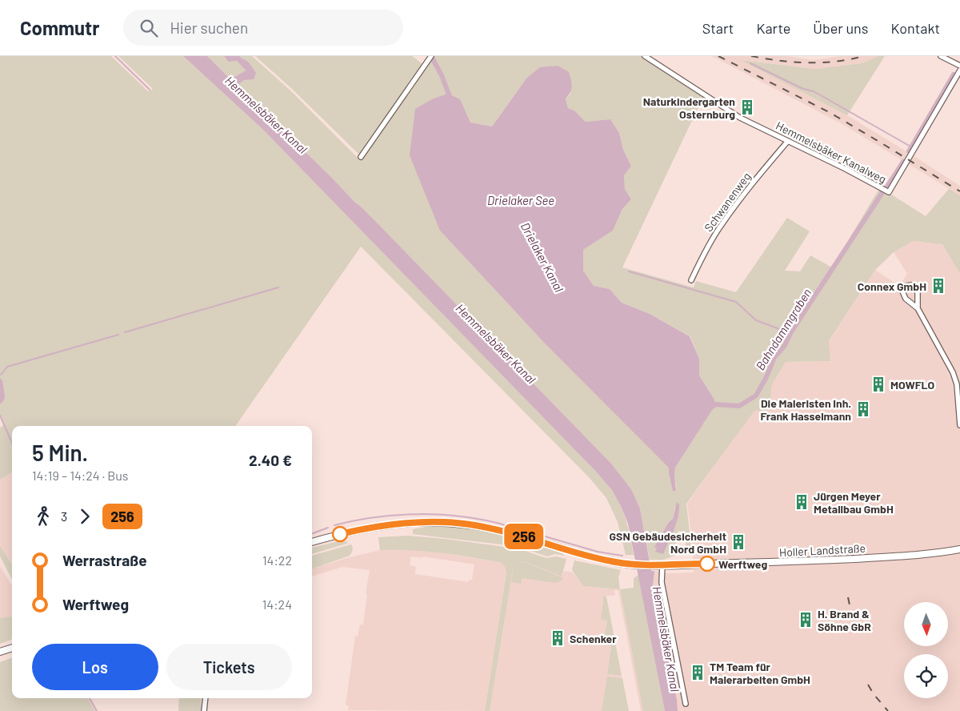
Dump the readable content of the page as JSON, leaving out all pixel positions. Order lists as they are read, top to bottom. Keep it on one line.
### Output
{"streets":{"main road":["Holler Landstraße"],"street":["Hemmelsbäker Kanalweg","Schwanenweg"]},"crossings":[["Hemmelsbäker Kanalweg","Schwanenweg"]],"water":["Hemmelsbäker Kanal","Drielaker See","Drielaker Kanal","Bahndammgraben"],"places":{"building":["Naturkindergarten Osternburg","Connex GmbH","MOWFLO","Die Maleristen Inh. Frank Hasselmann","Jürgen Meyer Metallbau GmbH","GSN Gebäudesicherheit Nord GmbH","H. Brand & Söhne GbR","Schenker","TM Team für Malerarbeiten GmbH"],"other":["Werftweg"]},"lines":["bus line 256"],"north":"bottom","page":{"header":"Commutr","search":"Hier suchen","nav":["Start","Karte","Über uns","Kontakt"],"on_map":"256","heading":["5 Min.","14:19 – 14:24 · Bus","2.40 €"],"legs":["3","256"],"list":[{"name":"Werrastraße","value":"14:22"},{"name":"Werftweg","value":"14:24"}],"buttons":["Los","Tickets"]}}
